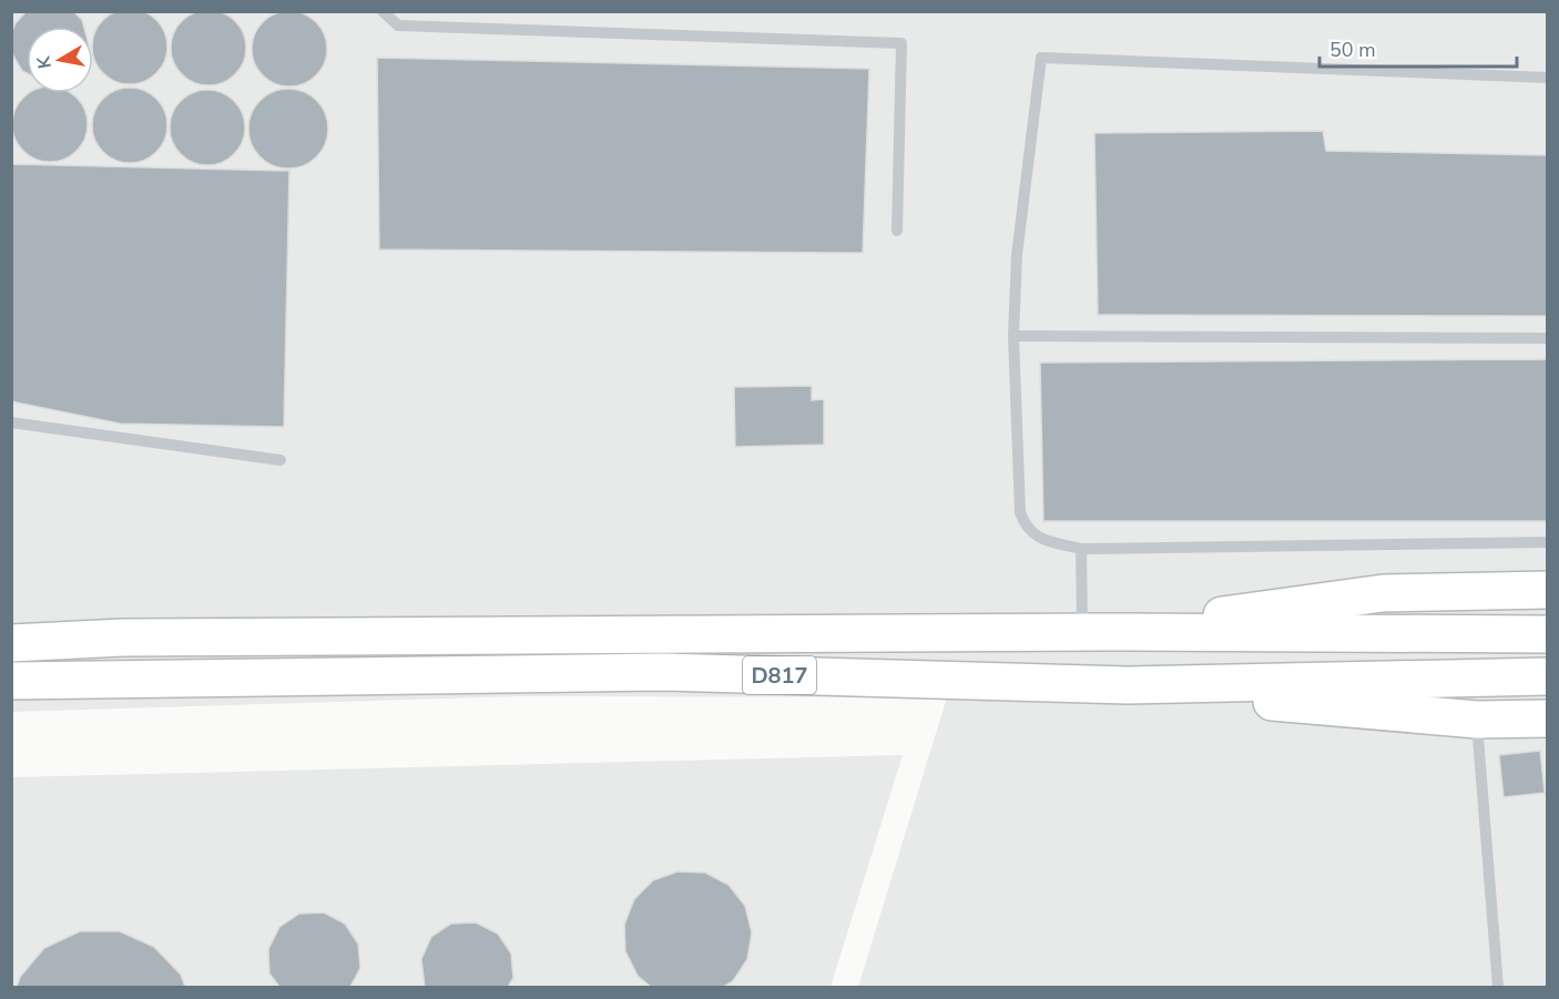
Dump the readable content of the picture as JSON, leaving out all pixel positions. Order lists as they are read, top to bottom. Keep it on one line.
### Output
{"streets":{"highway":["D817"]},"scale_bar":"50 m","north":"left"}
